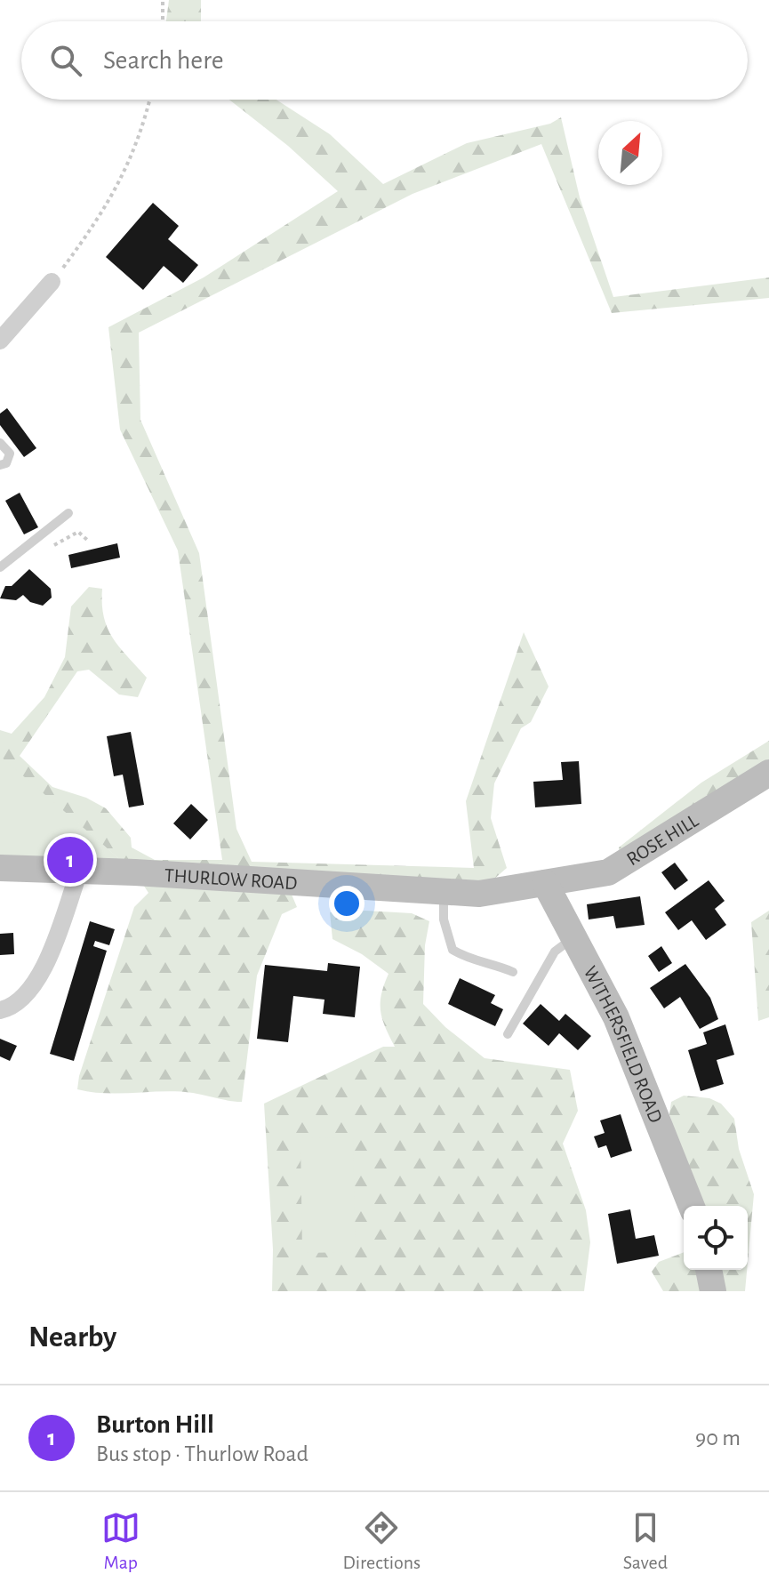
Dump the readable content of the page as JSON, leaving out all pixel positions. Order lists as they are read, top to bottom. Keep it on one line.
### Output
{"streets":{"street":["ROSE HILL","THURLOW ROAD","WITHERSFIELD ROAD"]},"crossings":[["ROSE HILL","THURLOW ROAD"],["ROSE HILL","WITHERSFIELD ROAD"],["THURLOW ROAD","WITHERSFIELD ROAD"]],"north":"top right","page":{"search":"Search here","pins":"1","heading":"Nearby","list":[{"mark":"1","name":"Burton Hill","note":"Bus stop · Thurlow Road","value":"90 m"}],"nav":["Map","Directions","Saved"]}}
